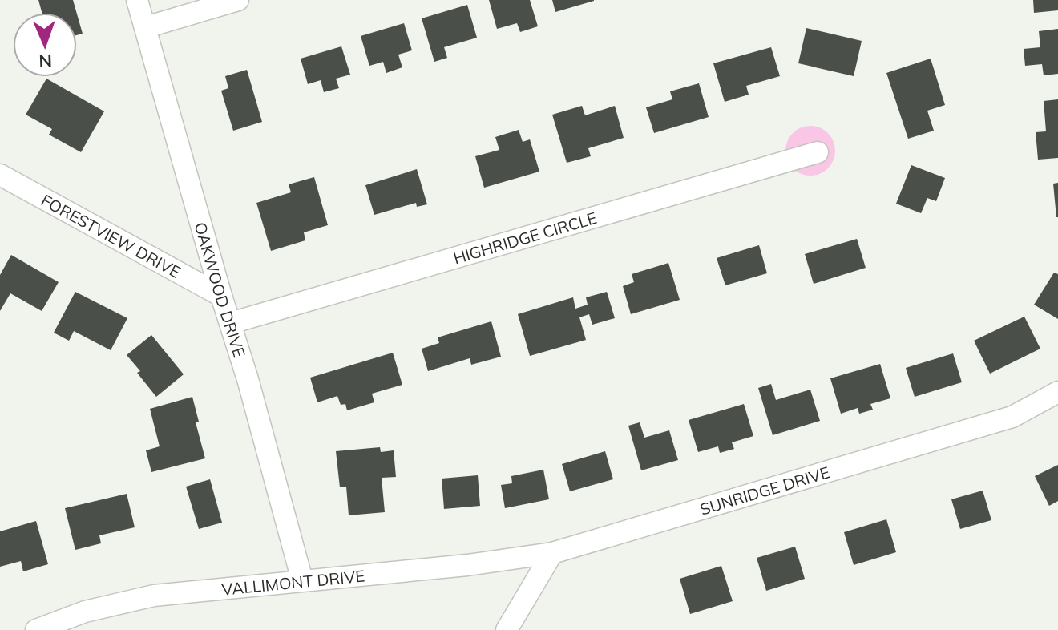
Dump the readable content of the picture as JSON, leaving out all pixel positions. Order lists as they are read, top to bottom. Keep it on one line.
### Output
{"streets":{"street":["FORESTVIEW DRIVE","HIGHRIDGE CIRCLE","OAKWOOD DRIVE","SUNRIDGE DRIVE","VALLIMONT DRIVE"]},"crossings":[["FORESTVIEW DRIVE","OAKWOOD DRIVE"],["HIGHRIDGE CIRCLE","OAKWOOD DRIVE"],["OAKWOOD DRIVE","VALLIMONT DRIVE"],["SUNRIDGE DRIVE","VALLIMONT DRIVE"]],"north":"bottom"}
